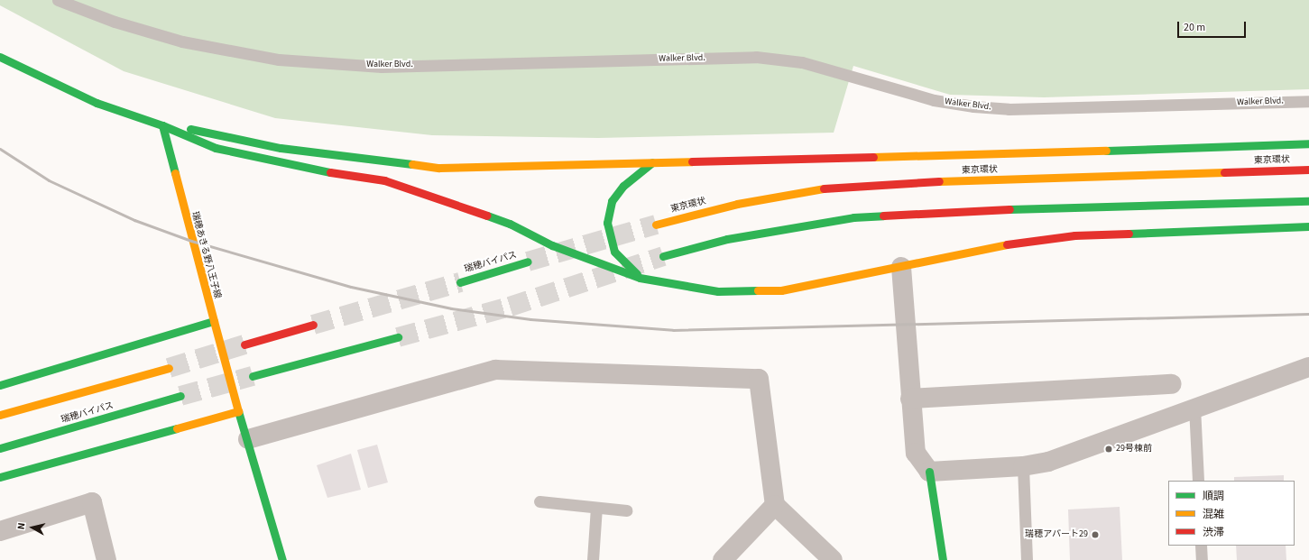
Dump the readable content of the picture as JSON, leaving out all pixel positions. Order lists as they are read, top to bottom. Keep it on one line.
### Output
{"streets":{"main road":["東京環状","瑞穂あきる野八王子線","瑞穂バイパス"],"lane":["Walker Blvd."]},"places":["29号棟前","瑞穂アパート29"],"legend":["順調","混雑","渋滞"],"scale_bar":"20 m","north":"left"}
